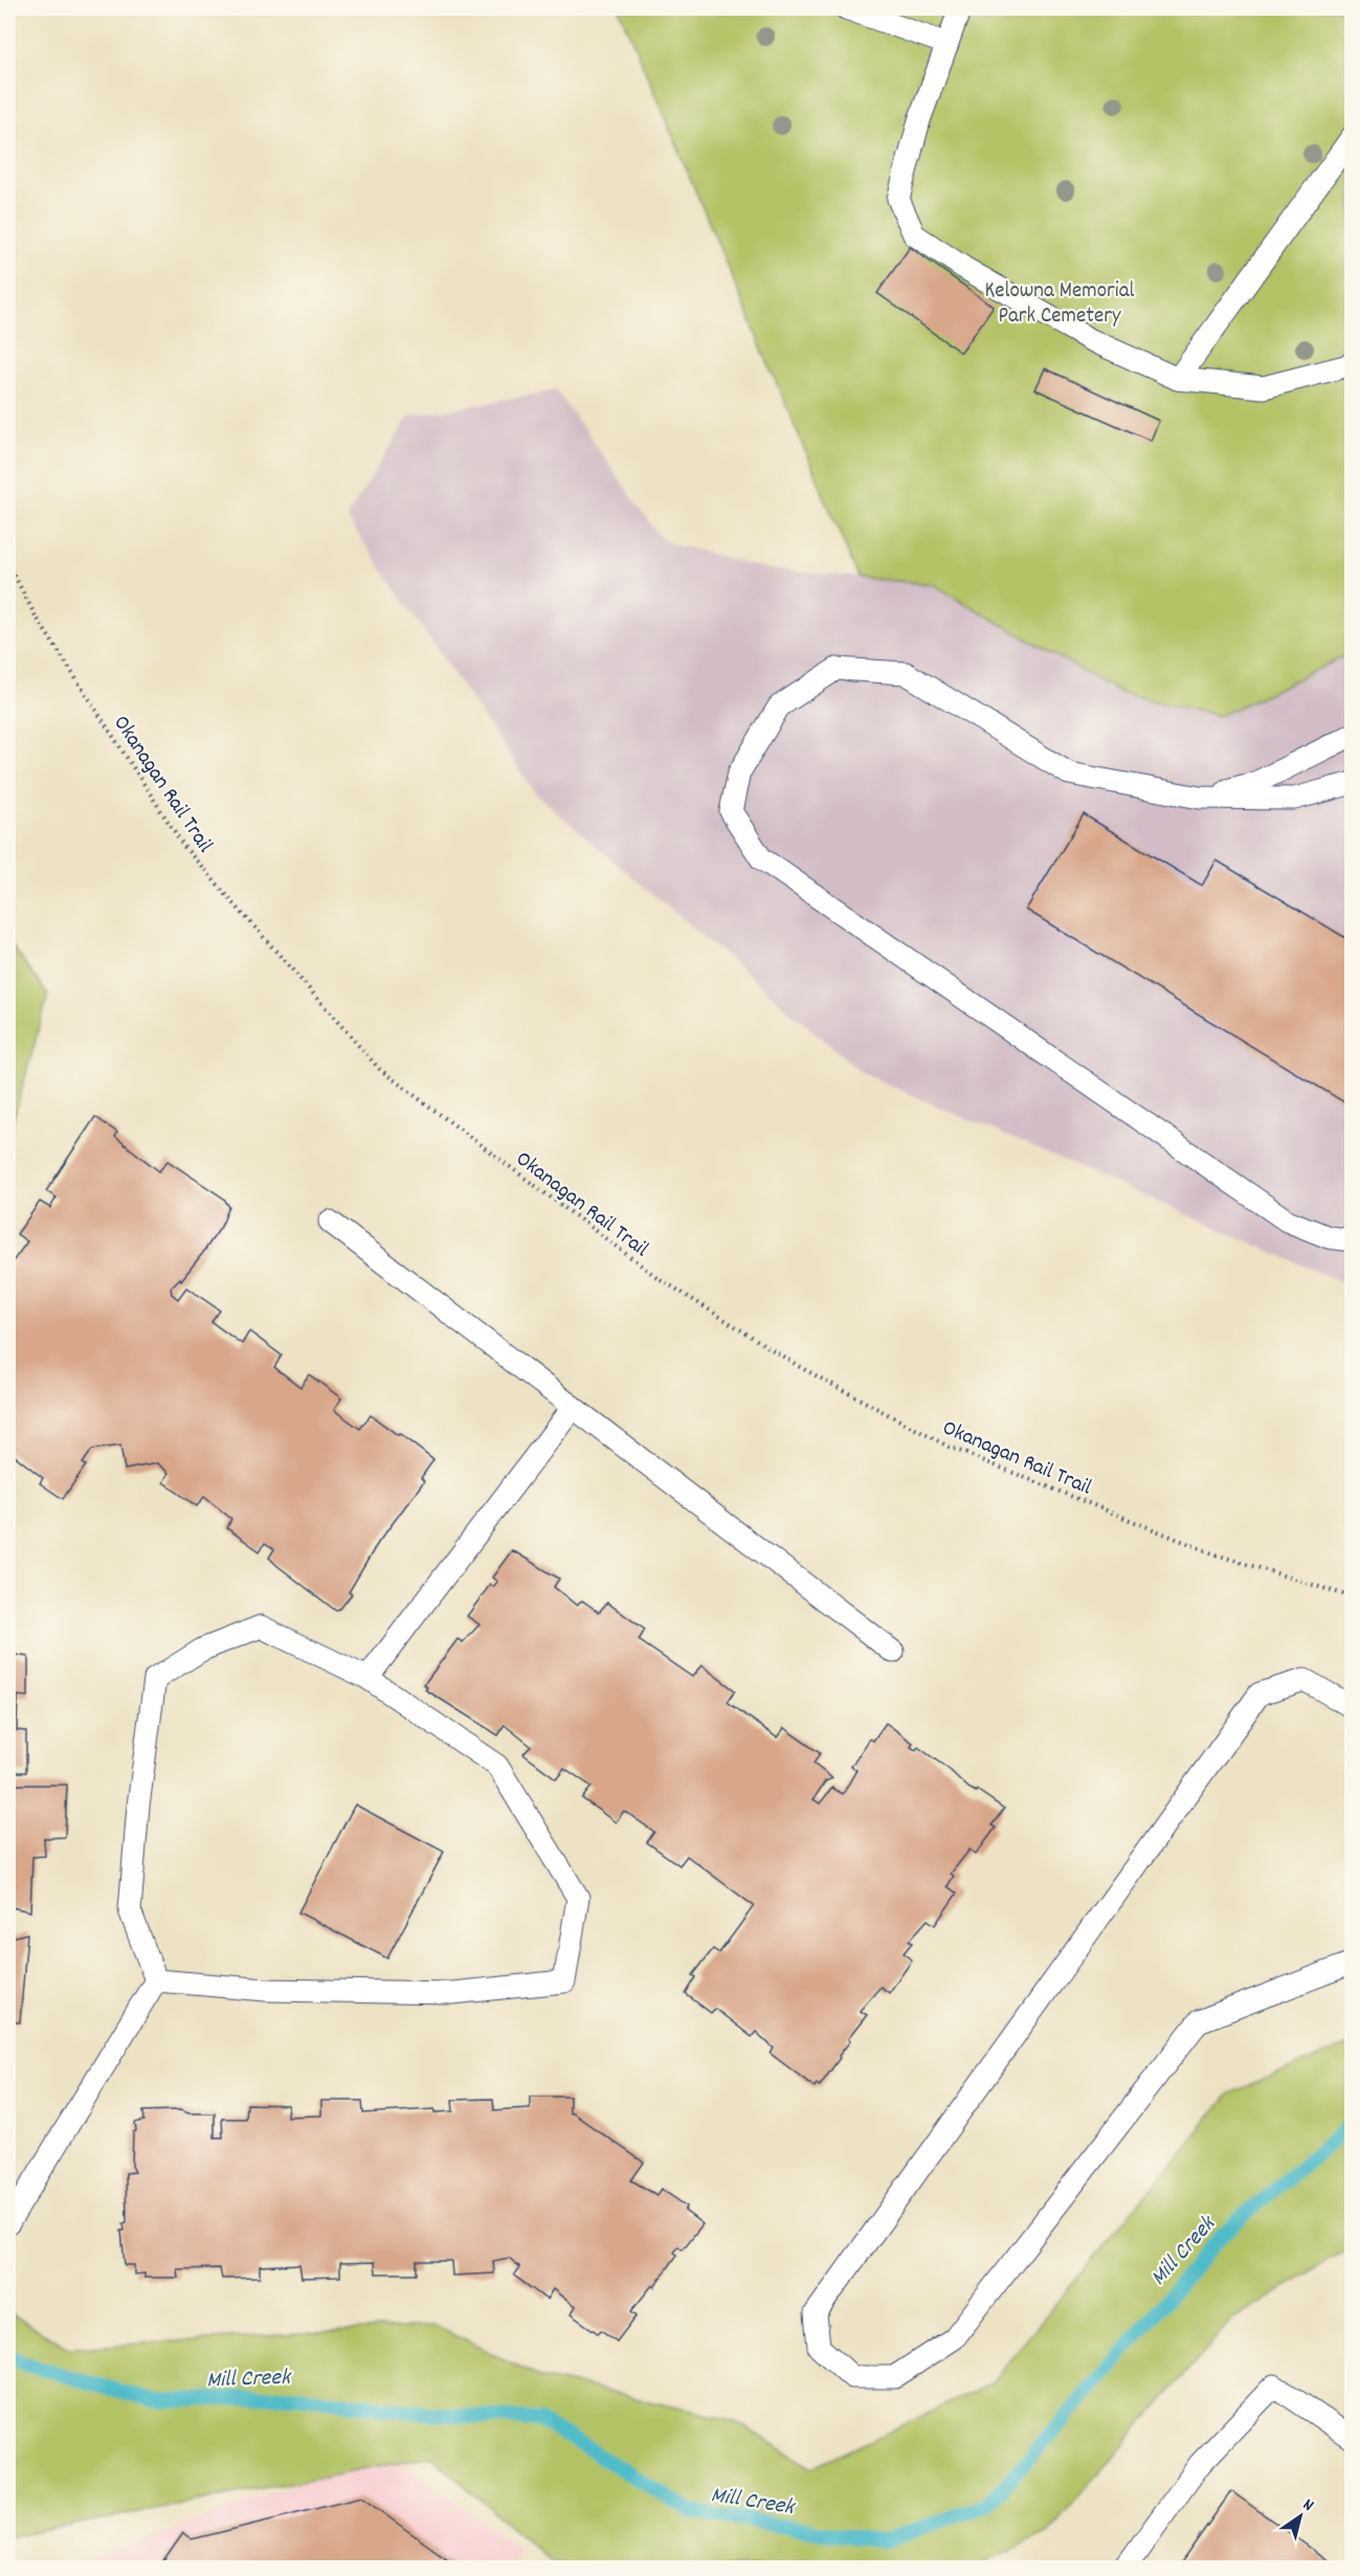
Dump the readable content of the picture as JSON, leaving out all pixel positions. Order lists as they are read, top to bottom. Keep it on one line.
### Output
{"streets":{"path":["Okanagan Rail Trail"]},"water":["Mill Creek"],"parks":["Kelowna Memorial Park Cemetery"],"north":"top right"}
